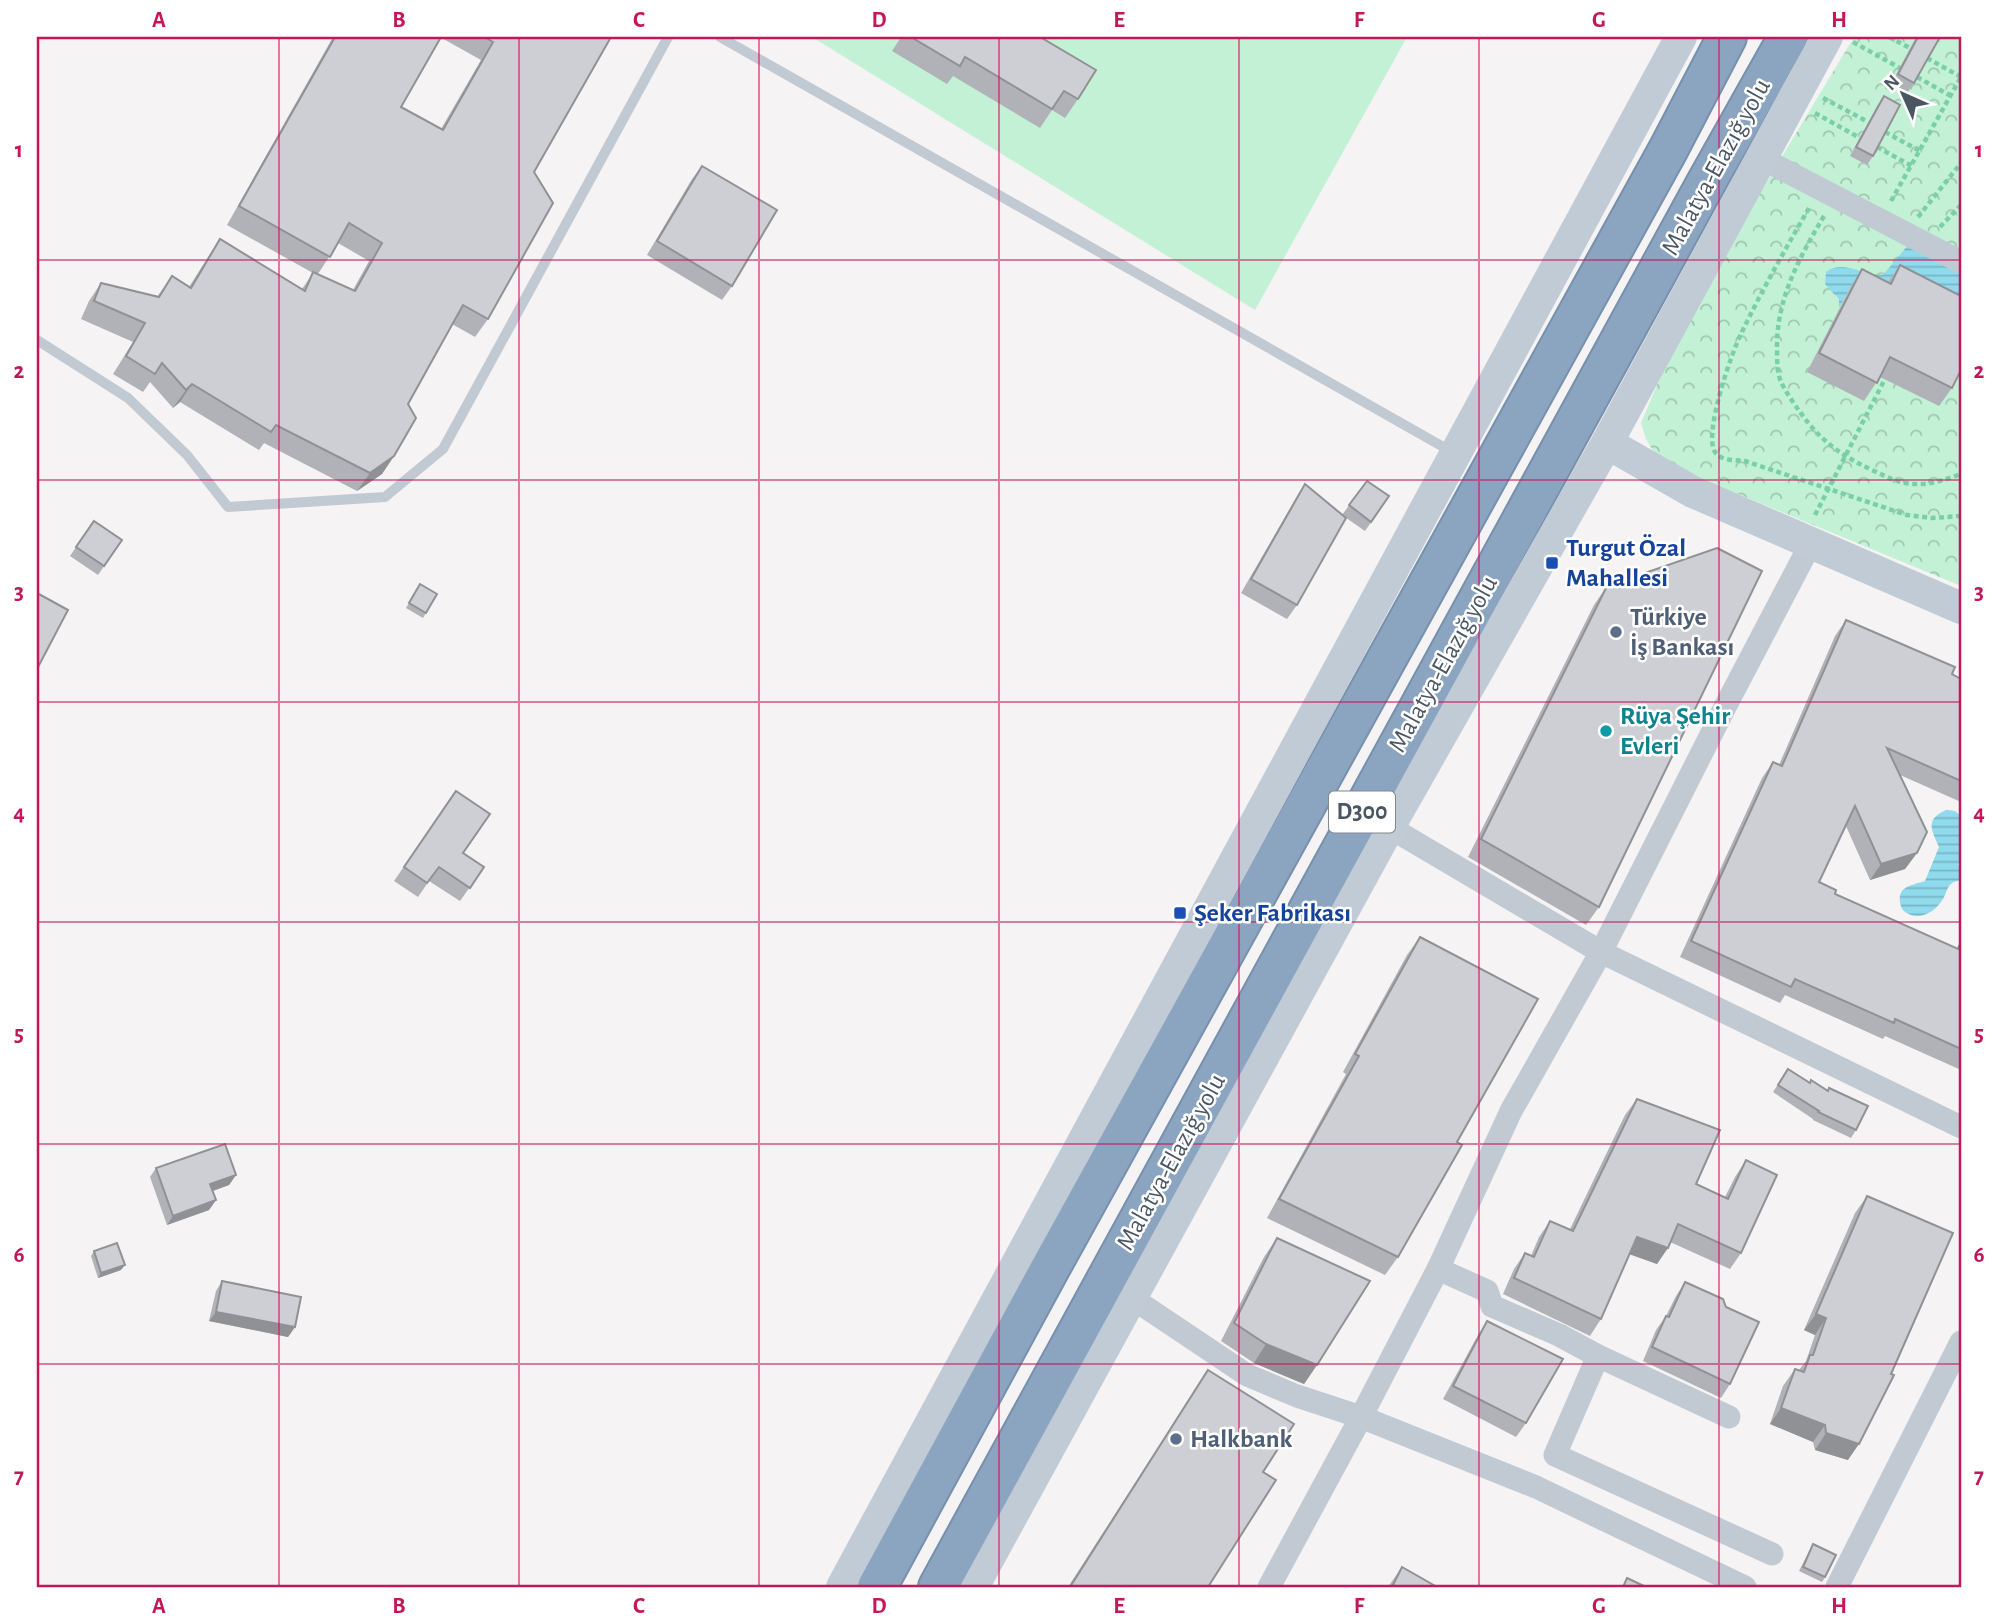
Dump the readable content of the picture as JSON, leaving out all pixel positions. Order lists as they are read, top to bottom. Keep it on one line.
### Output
{"streets":{"highway":["Malatya-Elazığ yolu","D300"]},"places":{"transit":["Turgut Özal Mahallesi","Şeker Fabrikası"],"other":["Türkiye İş Bankası","Rüya Şehir Evleri","Halkbank"]},"north":"top left","grid":{"columns":["A","B","C","D","E","F","G","H"],"rows":["1","2","3","4","5","6","7"]}}
